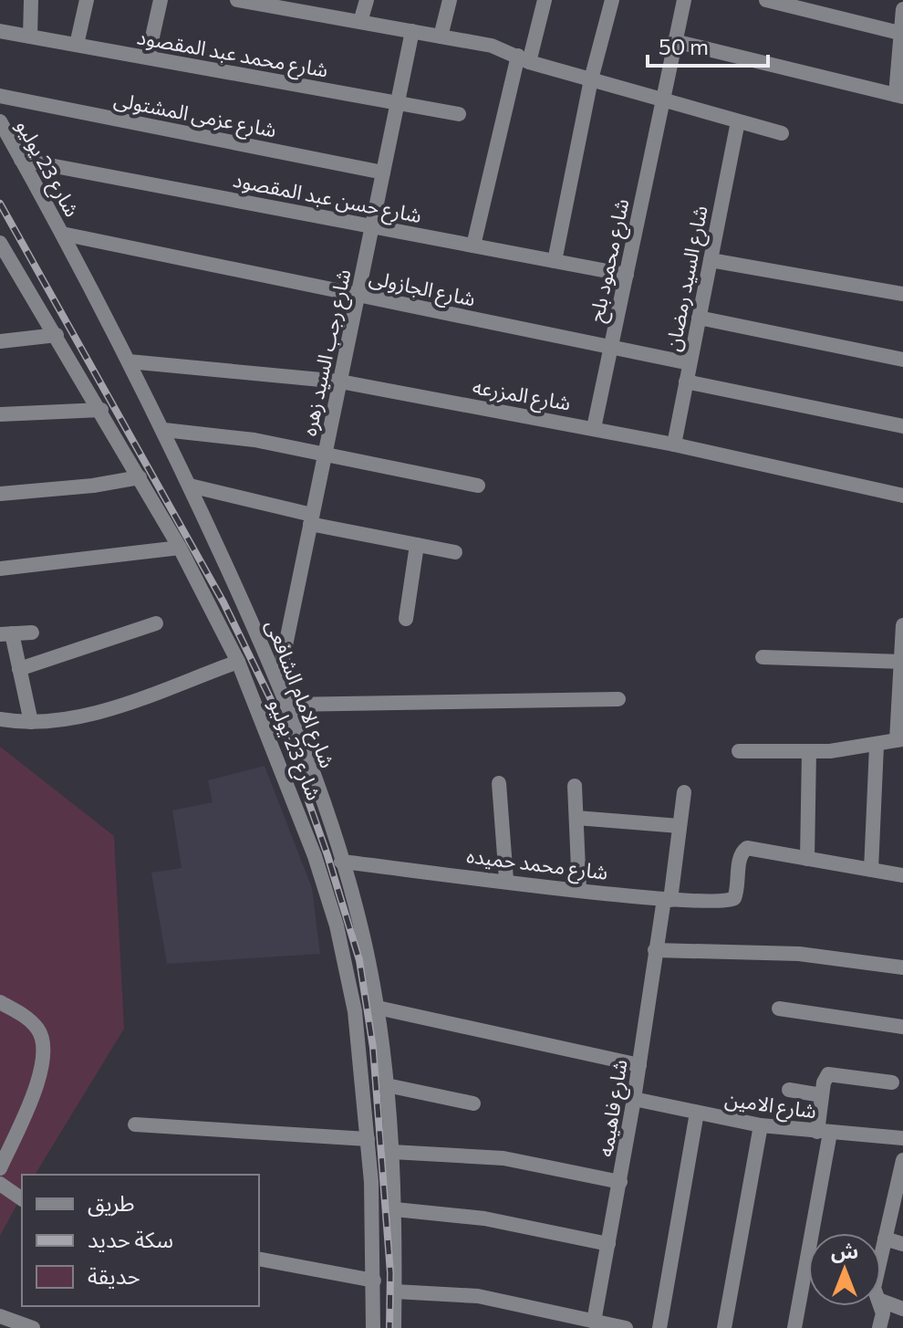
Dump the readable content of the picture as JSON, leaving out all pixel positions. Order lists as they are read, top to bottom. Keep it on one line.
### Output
{"streets":{"street":["شارع محمد عبد المقصود","شارع عزمى المشتولى","شارع 23 يوليو","شارع حسن عبد المقصود","شارع محمود بلح","شارع السيد رمضان","شارع الجازولى","شارع رجب السيد زهره","شارع المزرعه","شارع الامام الشافعى","شارع محمد حميده","شارع الامين","شارع فاهيمه"]},"crossings":[["شارع محمد عبد المقصود","شارع رجب السيد زهره"],["شارع عزمى المشتولى","شارع رجب السيد زهره"],["شارع 23 يوليو","شارع حسن عبد المقصود"],["شارع 23 يوليو","شارع الجازولى"],["شارع 23 يوليو","شارع الامام الشافعى"],["شارع حسن عبد المقصود","شارع محمود بلح"],["شارع حسن عبد المقصود","شارع رجب السيد زهره"],["شارع محمود بلح","شارع الجازولى"],["شارع محمود بلح","شارع المزرعه"],["شارع السيد رمضان","شارع الجازولى"],["شارع السيد رمضان","شارع المزرعه"],["شارع الجازولى","شارع رجب السيد زهره"],["شارع الجازولى","شارع الامام الشافعى"],["شارع رجب السيد زهره","شارع المزرعه"],["شارع رجب السيد زهره","شارع الامام الشافعى"],["شارع المزرعه","شارع الامام الشافعى"],["شارع الامام الشافعى","شارع محمد حميده"],["شارع محمد حميده","شارع فاهيمه"],["شارع الامين","شارع فاهيمه"]],"legend":["طريق","سكة حديد","حديقة"],"scale_bar":"50 m","north":"top"}
